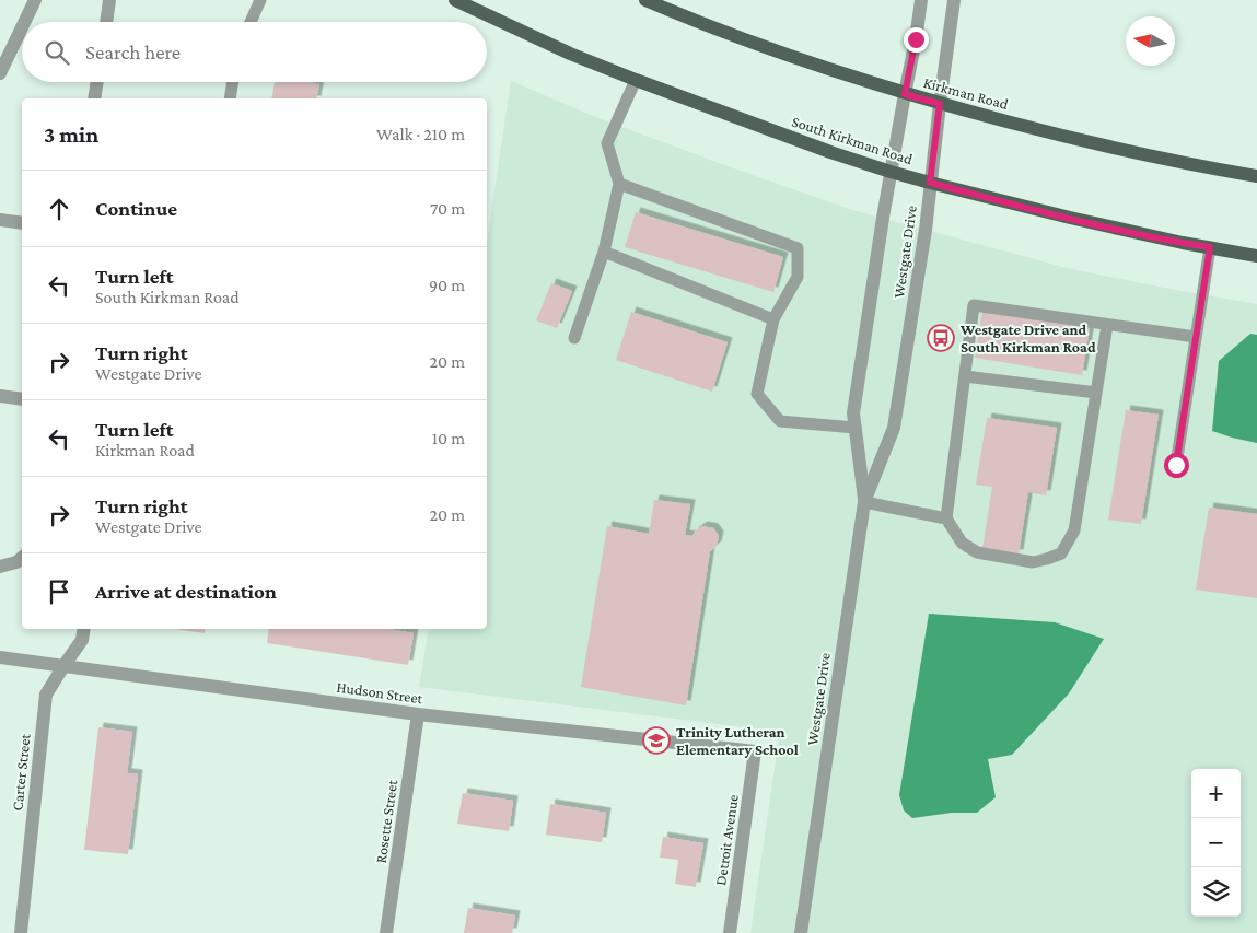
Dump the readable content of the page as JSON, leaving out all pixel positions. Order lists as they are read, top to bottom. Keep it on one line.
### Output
{"streets":{"main road":["Kirkman Road","South Kirkman Road"],"street":["Westgate Drive","Hudson Street","Carter Street","Rosette Street","Detroit Avenue"]},"crossings":[["Kirkman Road","Westgate Drive"],["South Kirkman Road","Westgate Drive"],["Hudson Street","Carter Street"],["Hudson Street","Rosette Street"],["Hudson Street","Detroit Avenue"]],"places":{"bus stop":["Westgate Drive and South Kirkman Road"],"school or university":["Trinity Lutheran Elementary School"]},"north":"left","page":{"search":"Search here","heading":["3 min","Walk · 210 m"],"list":[["Continue","70 m"],["Turn left","South Kirkman Road","90 m"],["Turn right","Westgate Drive","20 m"],["Turn left","Kirkman Road","10 m"],["Turn right","Westgate Drive","20 m"],"Arrive at destination"],"map_buttons":["+","−"]}}
